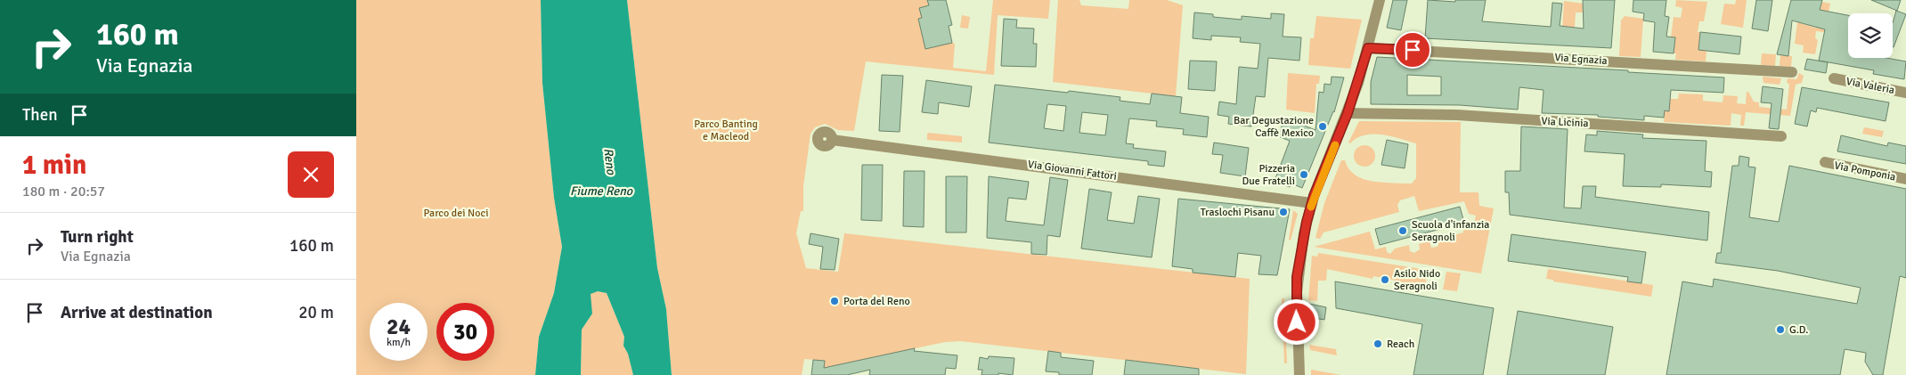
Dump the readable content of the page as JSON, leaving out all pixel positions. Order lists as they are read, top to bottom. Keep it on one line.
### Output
{"streets":{"street":["Via Egnazia","Via Valeria","Via Licinia","Via Giovanni Fattori","Via Pomponia"]},"water":["Reno","Fiume Reno"],"parks":["Parco Banting e Macleod","Parco dei Noci"],"places":["Bar Degustazione Caffè Mexico","Pizzeria Due Fratelli","Traslochi Pisanu","Scuola d'infanzia Seragnoli","Asilo Nido Seragnoli","Porta del Reno","G.D.","Reach"],"page":{"turn":["160 m","Via Egnazia"],"then":"Then","heading":["1 min","180 m · 20:57"],"list":[{"name":"Turn right","note":"Via Egnazia","value":"160 m"},{"name":"Arrive at destination","value":"20 m"}],"speed":"24 km/h","limit":"30"}}
